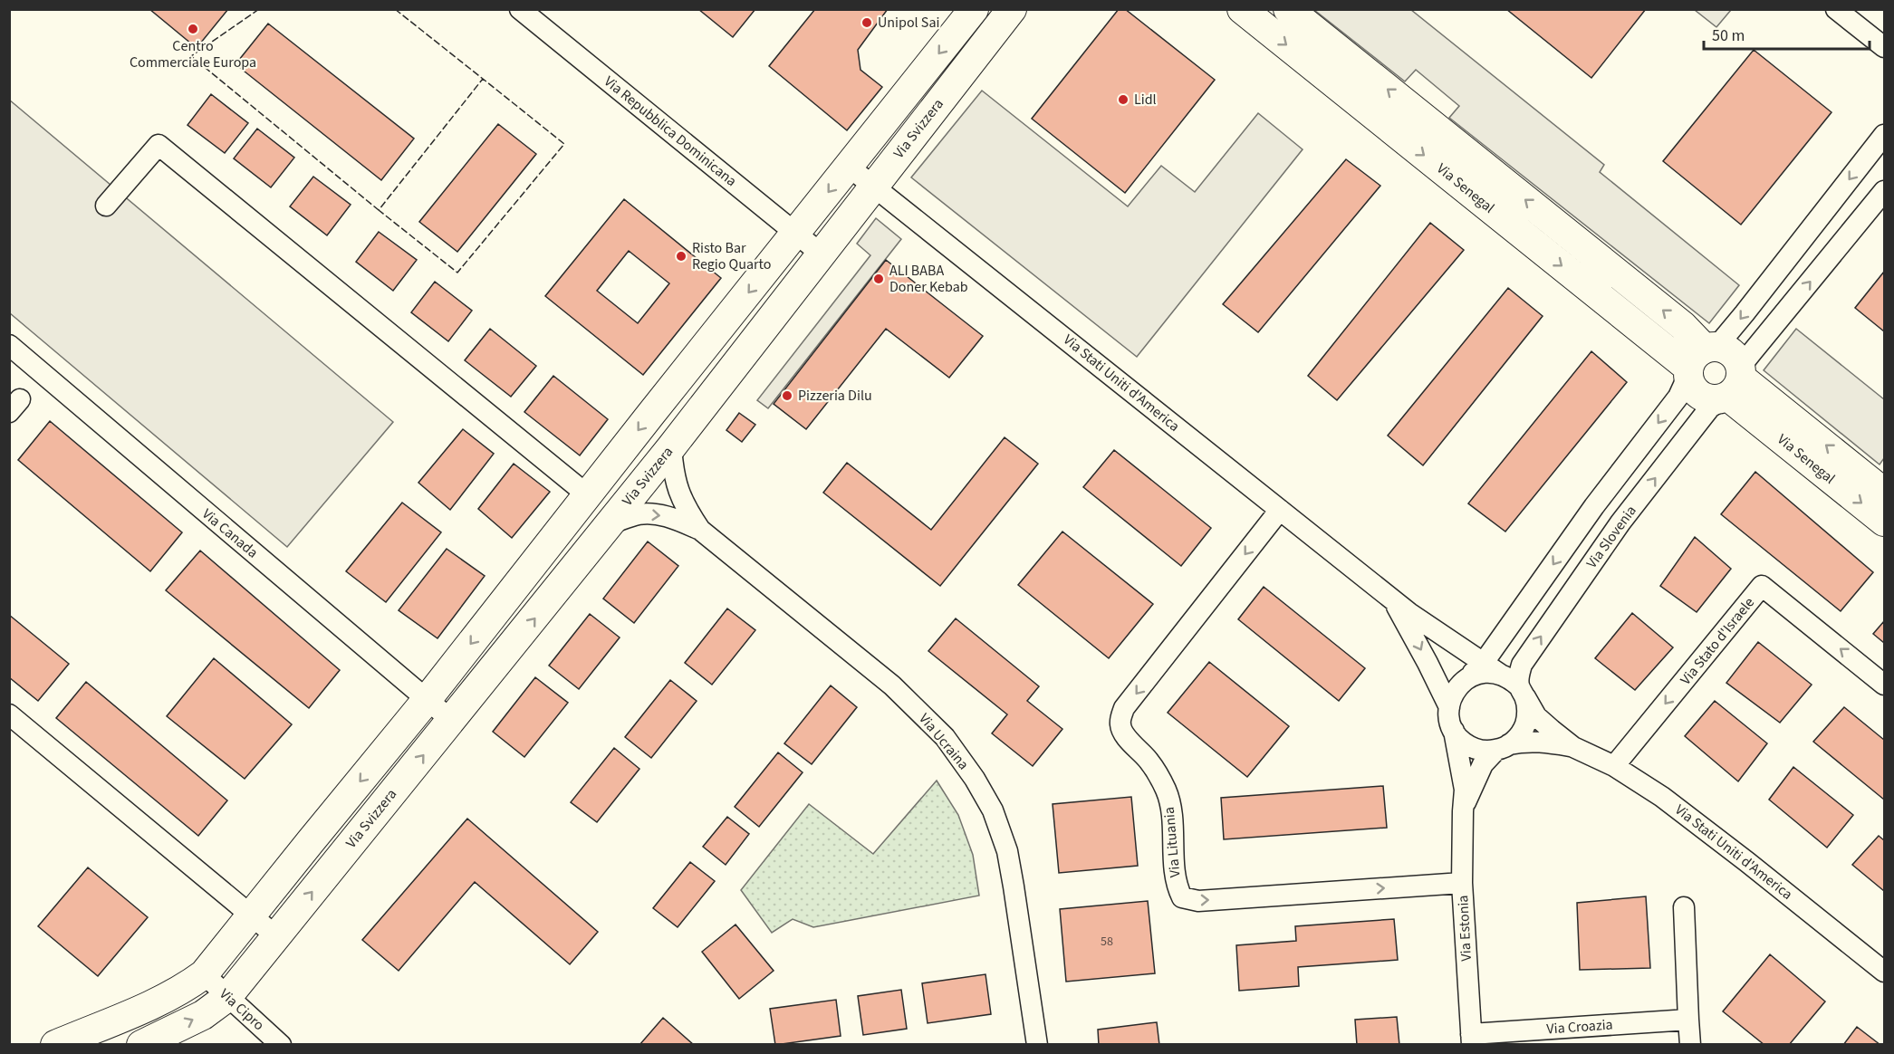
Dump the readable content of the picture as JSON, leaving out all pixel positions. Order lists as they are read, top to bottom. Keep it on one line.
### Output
{"streets":{"main road":["Via Svizzera","Via Senegal"],"street":["Via Repubblica Dominicana","Via Stati Uniti d'America","Via Canada","Via Slovenia","Via Stato d'Israele","Via Ucraina","Via Lituania","Via Estonia","Via Cipro","Via Croazia"]},"crossings":[["Via Svizzera","Via Repubblica Dominicana"],["Via Svizzera","Via Stati Uniti d'America"],["Via Svizzera","Via Canada"],["Via Svizzera","Via Ucraina"],["Via Svizzera","Via Cipro"],["Via Senegal","Via Slovenia"],["Via Stati Uniti d'America","Via Slovenia"],["Via Stati Uniti d'America","Via Stato d'Israele"],["Via Stati Uniti d'America","Via Lituania"],["Via Stati Uniti d'America","Via Estonia"],["Via Slovenia","Via Estonia"],["Via Lituania","Via Estonia"],["Via Estonia","Via Croazia"]],"places":["Unipol Sai","Centro Commerciale Europa","Lidl","Risto Bar Regio Quarto","ALI BABA Doner Kebab","Pizzeria Dilu"],"house_numbers":["58"],"scale_bar":"50 m"}
